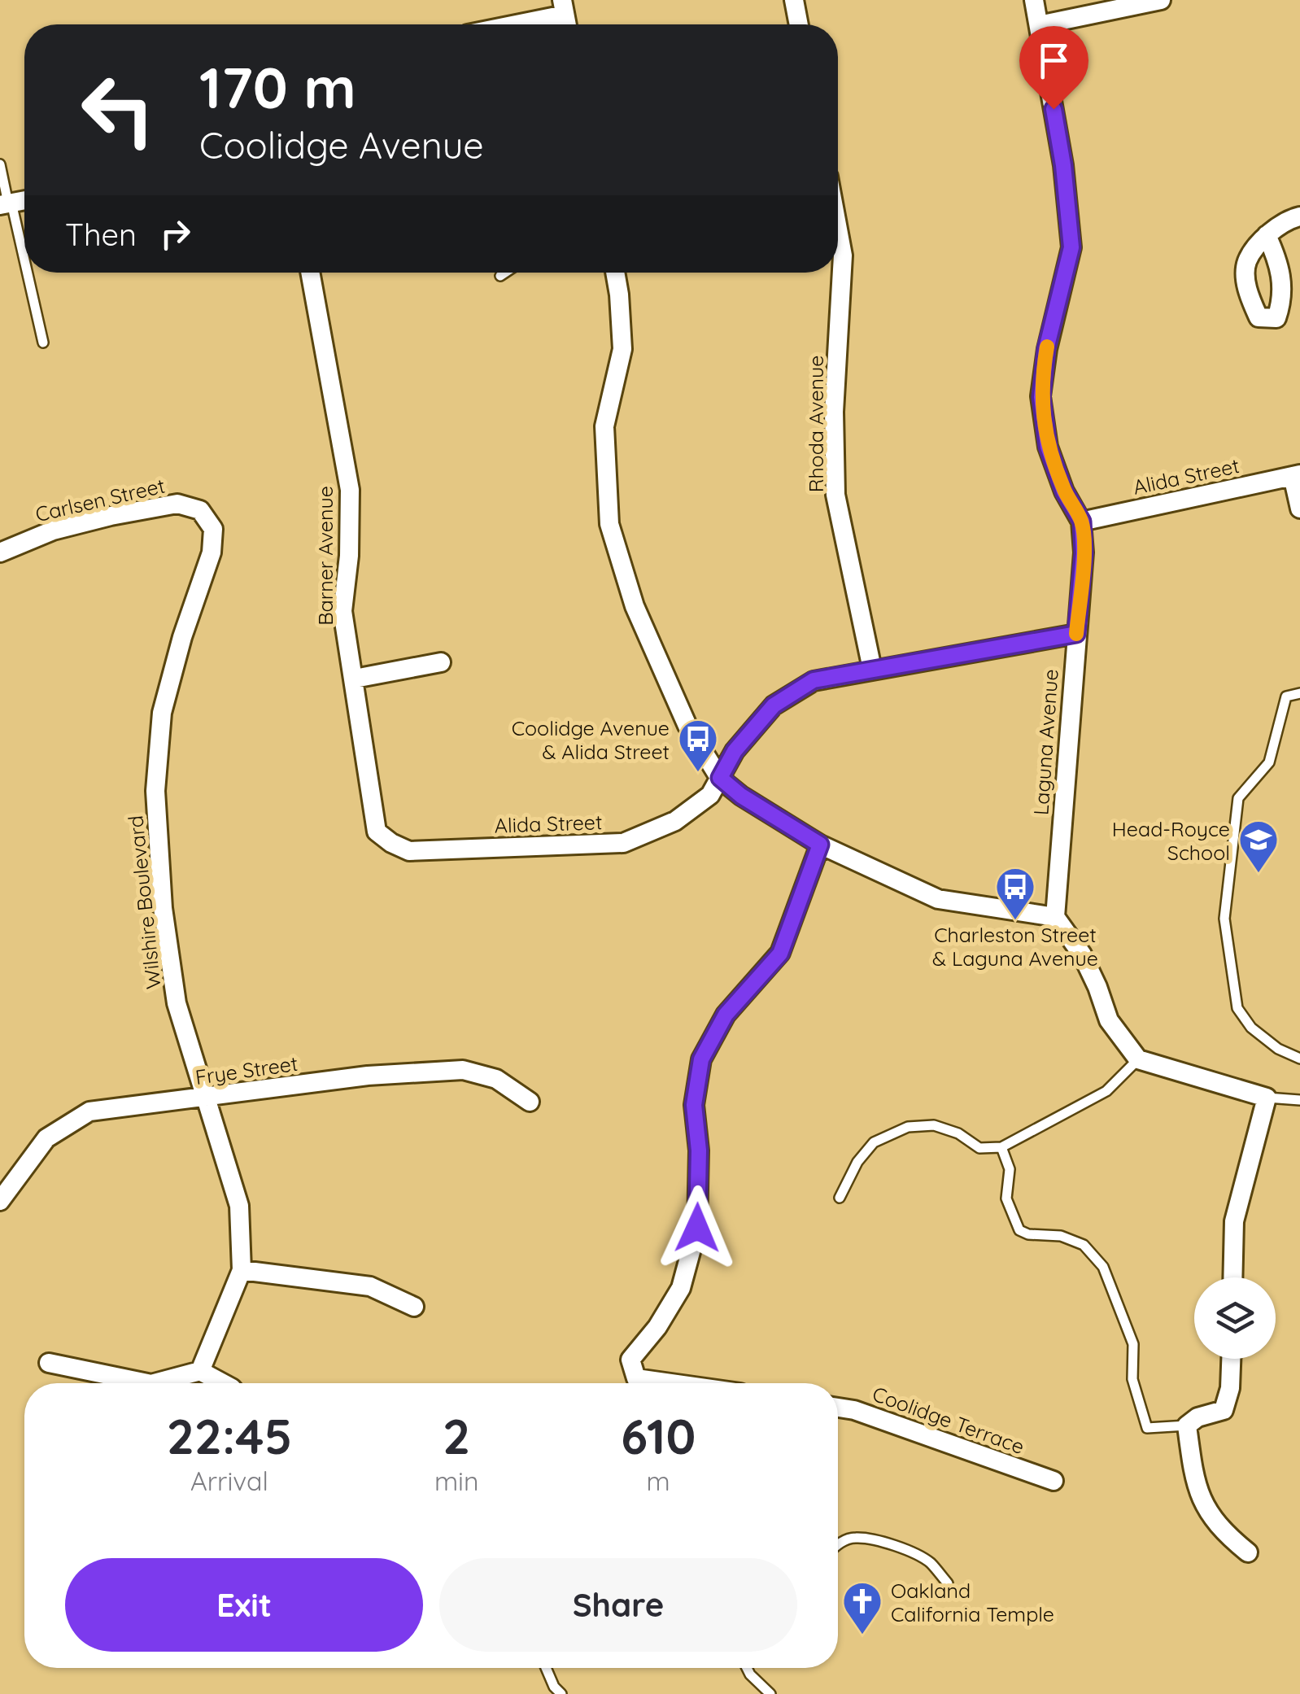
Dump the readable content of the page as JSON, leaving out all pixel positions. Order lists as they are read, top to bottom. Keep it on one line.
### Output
{"streets":{"street":["Rhoda Avenue","Alida Street","Carlsen Street","Barner Avenue","Laguna Avenue","Wilshire Boulevard","Frye Street","Coolidge Terrace"]},"crossings":[["Rhoda Avenue","Alida Street"],["Alida Street","Barner Avenue"],["Alida Street","Laguna Avenue"],["Carlsen Street","Wilshire Boulevard"],["Wilshire Boulevard","Frye Street"]],"places":{"bus stop":["Coolidge Avenue & Alida Street","Charleston Street & Laguna Avenue"],"school or university":["Head-Royce School"],"church":["Oakland California Temple"]},"page":{"turn":["170 m","Coolidge Avenue"],"then":"Then","eta":["22:45","Arrival","2","min","610","m"],"buttons":["Exit","Share"]}}
